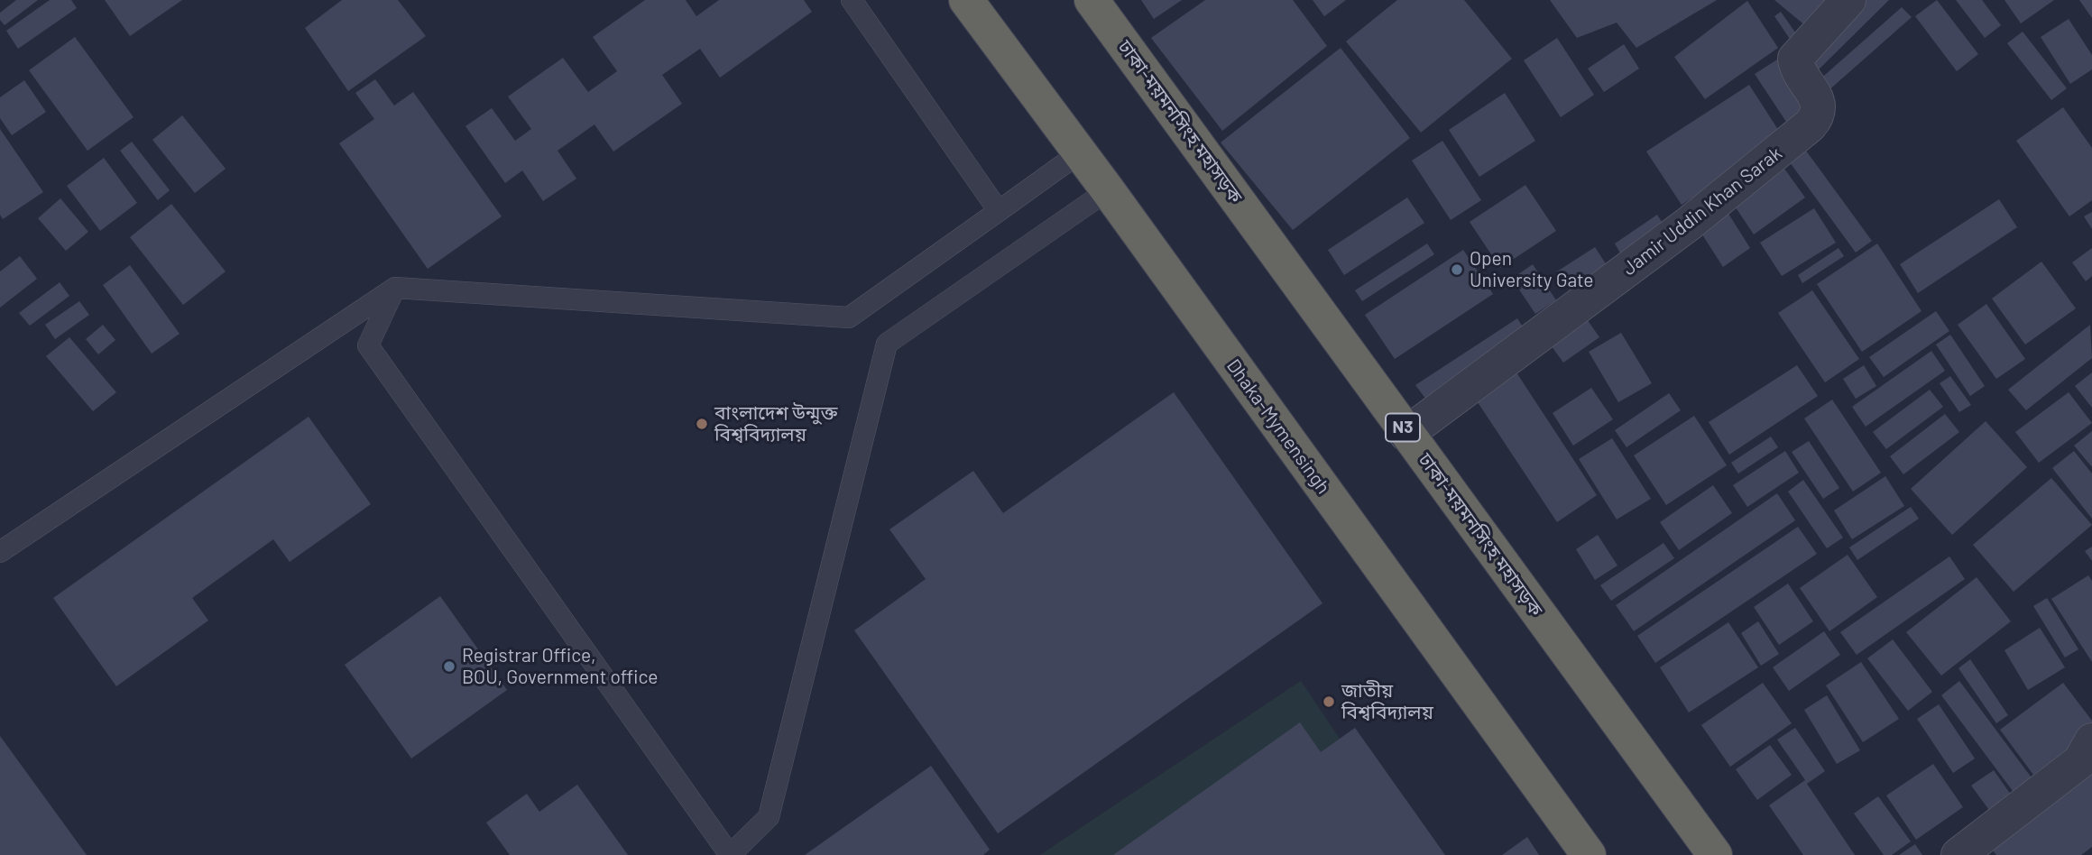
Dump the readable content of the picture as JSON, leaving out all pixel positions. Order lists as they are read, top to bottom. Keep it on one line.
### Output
{"streets":{"highway":["ঢাকা-ময়মনসিংহ মহাসড়ক","Dhaka-Mymensingh","N3"],"street":["Jamir Uddin Khan Sarak"]},"crossings":[["ঢাকা-ময়মনসিংহ মহাসড়ক","Jamir Uddin Khan Sarak"]],"places":["Open University Gate","বাংলাদেশ উন্মুক্ত বিশ্ববিদ্যালয়","Registrar Office, BOU, Government office","জাতীয় বিশ্ববিদ্যালয়"]}
